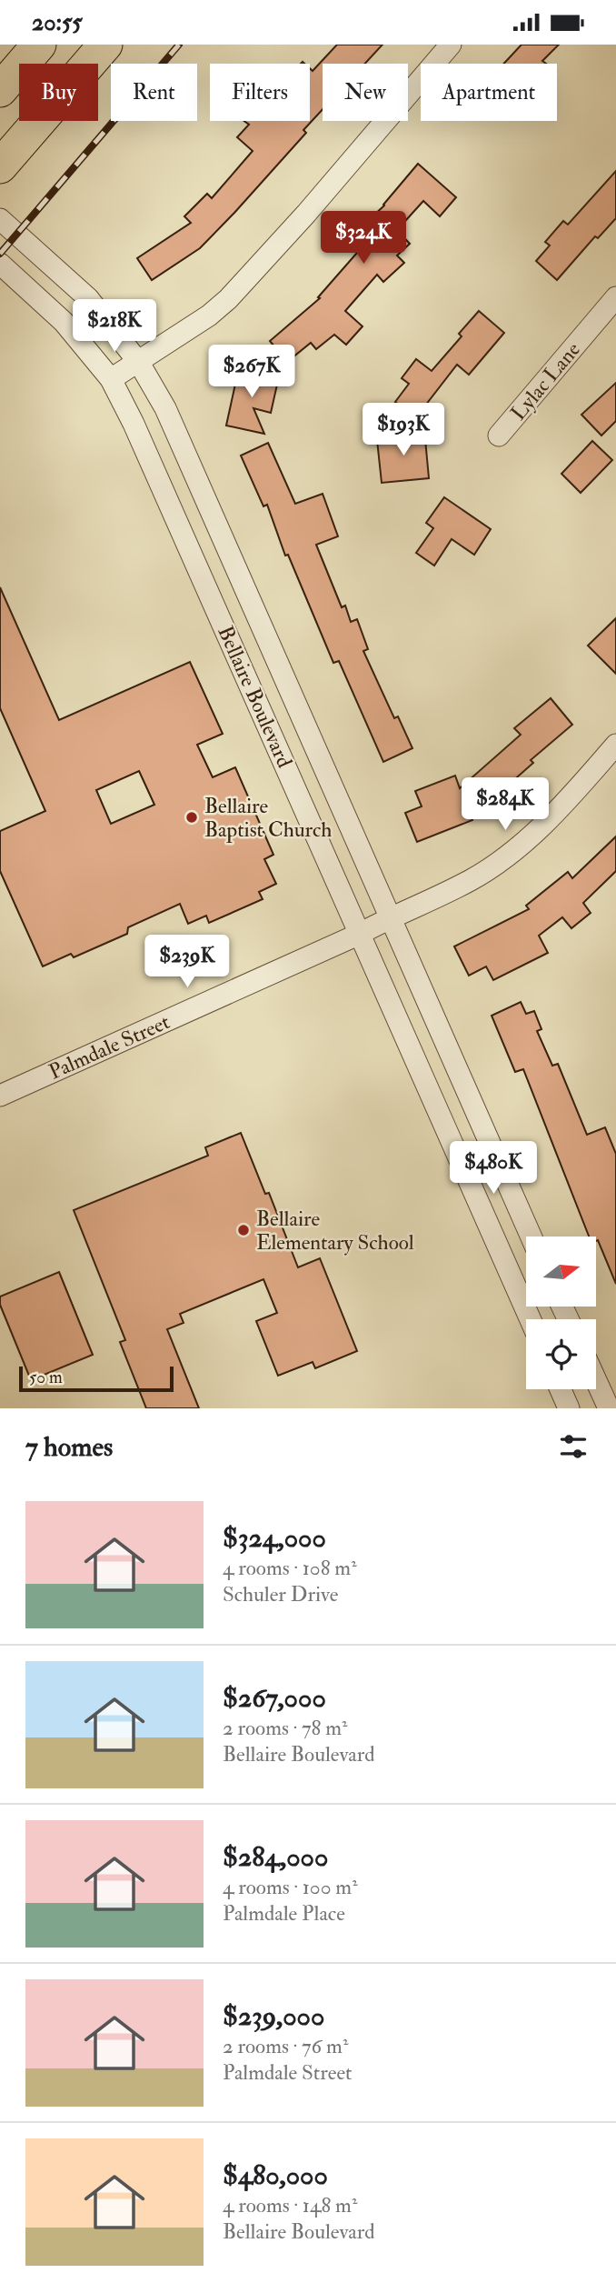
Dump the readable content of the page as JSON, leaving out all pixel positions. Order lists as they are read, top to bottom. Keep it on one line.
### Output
{"streets":{"street":["Lylac Lane","Bellaire Boulevard","Palmdale Street"]},"crossings":[["Bellaire Boulevard","Palmdale Street"]],"places":["Bellaire Baptist Church","Bellaire Elementary School"],"scale_bar":"50 m","north":"right","page":{"status":"20:55","chip":["Buy","Rent","Filters","New","Apartment"],"price":["$324K","$218K","$267K","$193K","$284K","$239K","$480K"],"scale":"50 m","heading":"7 homes","list":[{"name":"$324,000","note":"4 rooms · 108 m² · Schuler Drive"},{"name":"$267,000","note":"2 rooms · 78 m² · Bellaire Boulevard"},{"name":"$284,000","note":"4 rooms · 100 m² · Palmdale Place"},{"name":"$239,000","note":"2 rooms · 76 m² · Palmdale Street"},{"name":"$480,000","note":"4 rooms · 148 m² · Bellaire Boulevard"}]}}
